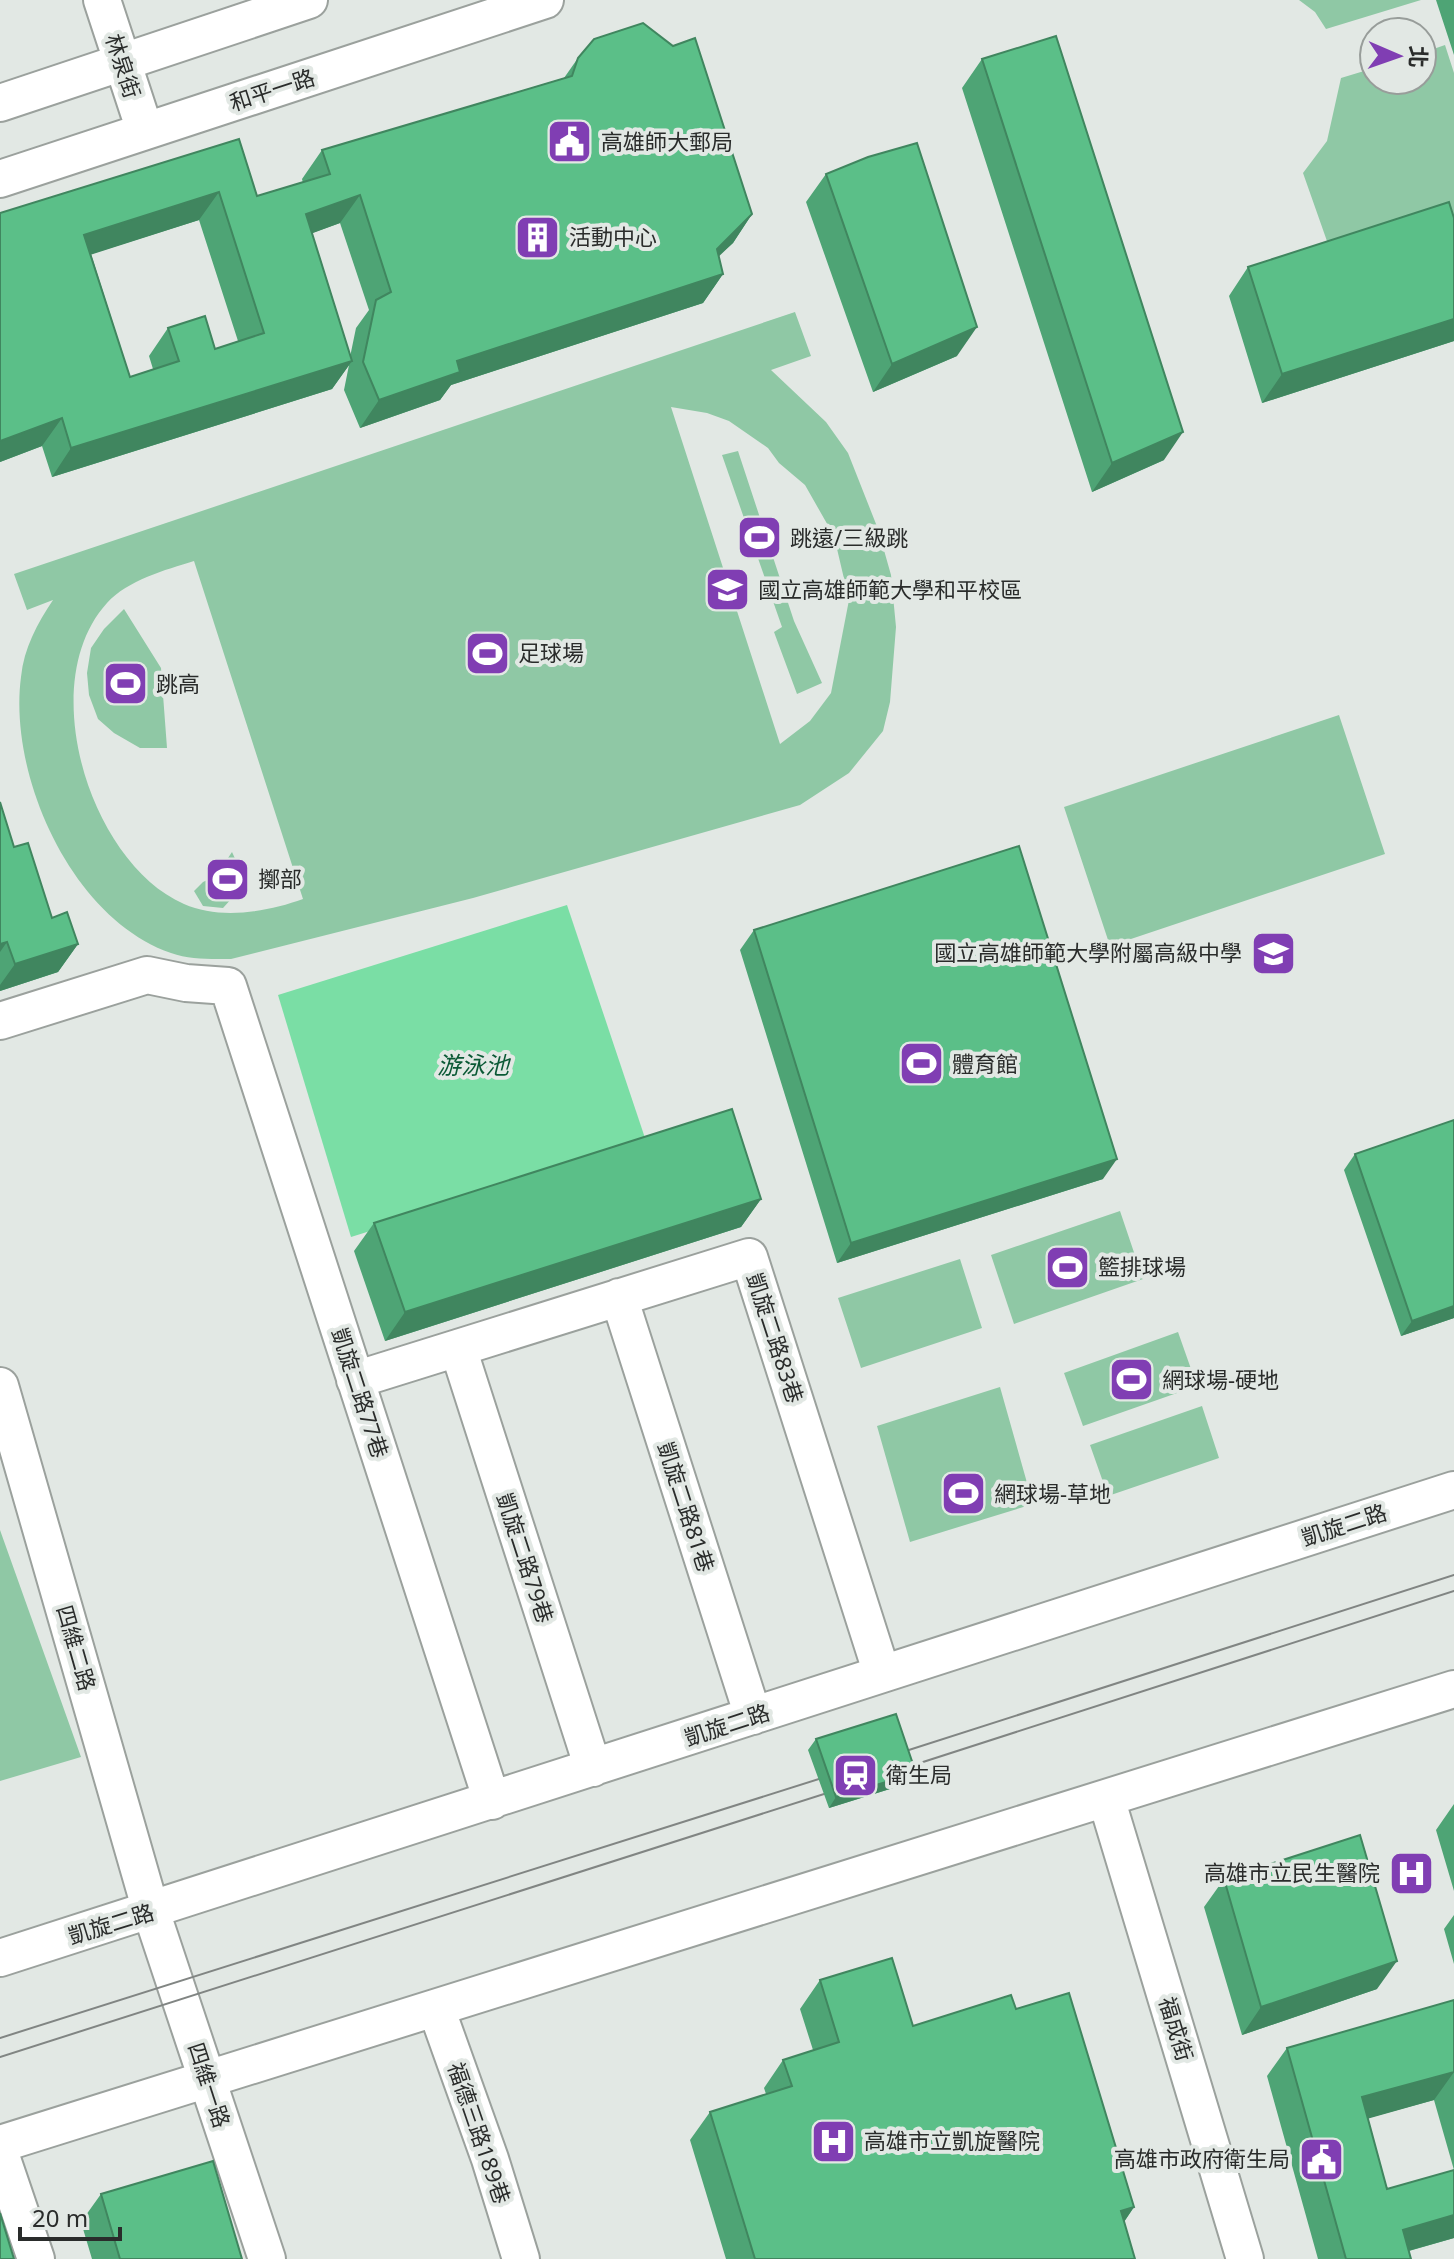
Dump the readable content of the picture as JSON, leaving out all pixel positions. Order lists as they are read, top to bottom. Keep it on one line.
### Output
{"streets":{"street":["林泉街","和平一路","凱旋二路83巷","凱旋二路77巷","凱旋二路81巷","凱旋二路","凱旋二路79巷","四維二路","福成街","四維一路","福德三路189巷"]},"crossings":[["林泉街","和平一路"],["凱旋二路83巷","凱旋二路77巷"],["凱旋二路83巷","凱旋二路81巷"],["凱旋二路83巷","凱旋二路"],["凱旋二路83巷","凱旋二路79巷"],["凱旋二路77巷","凱旋二路"],["凱旋二路81巷","凱旋二路"],["凱旋二路","凱旋二路79巷"],["凱旋二路","四維二路"],["凱旋二路","四維一路"],["四維二路","四維一路"]],"water":["游泳池"],"places":{"public building":["高雄師大郵局","高雄市政府衛生局"],"building":["活動中心"],"sports":["跳遠/三級跳","足球場","跳高","擲部","體育館","籃排球場","網球場-硬地","網球場-草地"],"school or university":["國立高雄師範大學和平校區","國立高雄師範大學附屬高級中學"],"station":["衛生局"],"hospital":["高雄市立民生醫院","高雄市立凱旋醫院"]},"scale_bar":"20 m","north":"right"}
